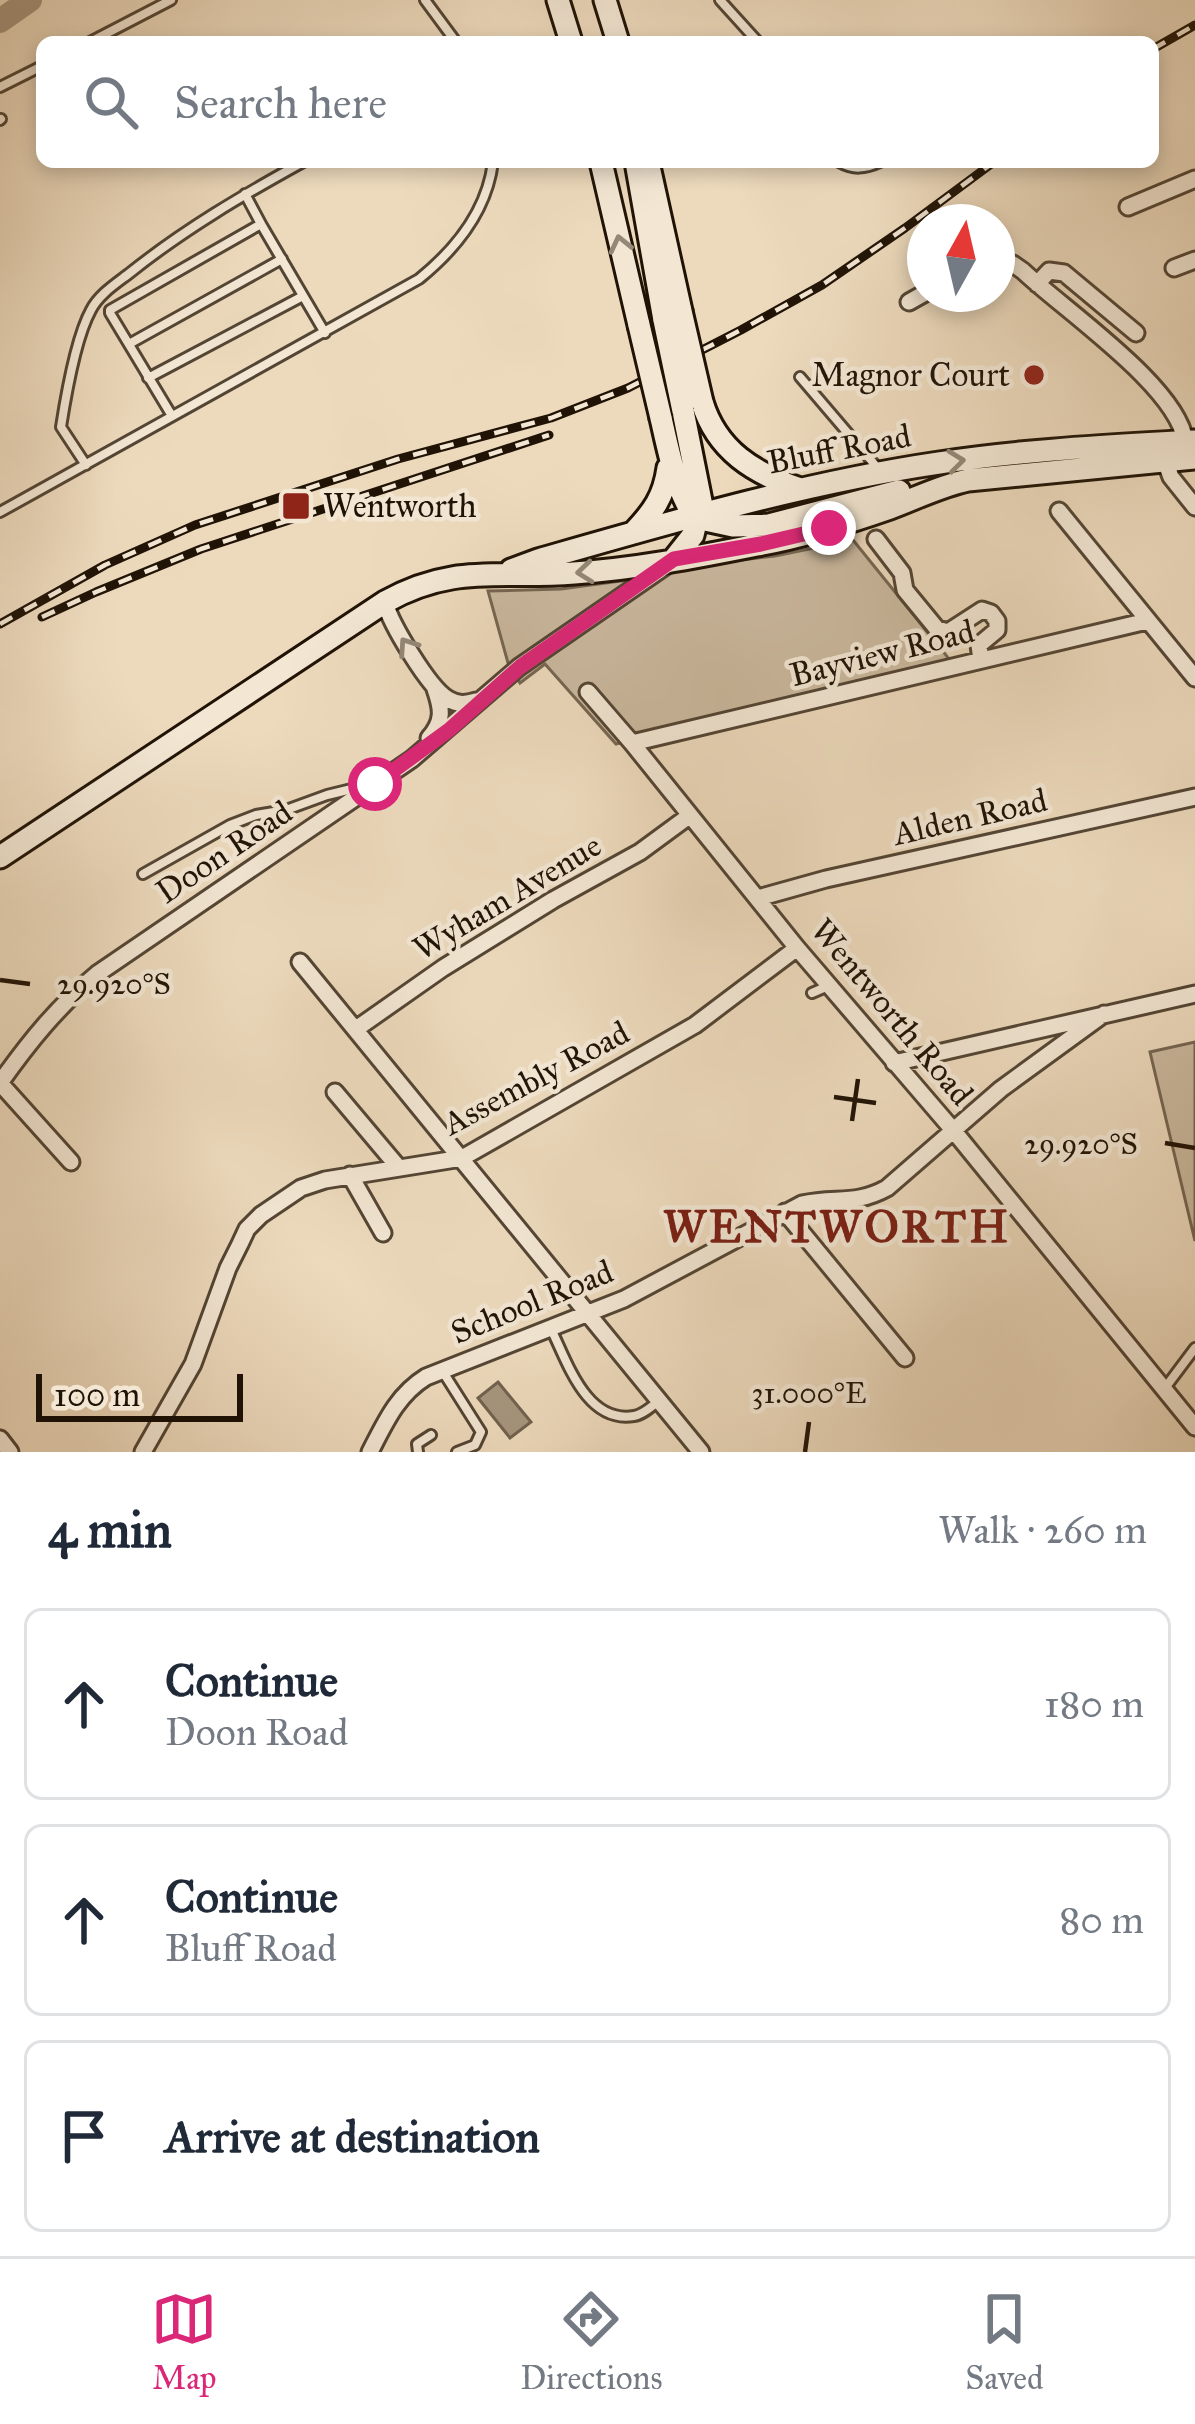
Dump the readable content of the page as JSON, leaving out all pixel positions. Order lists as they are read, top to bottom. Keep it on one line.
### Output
{"streets":{"main road":["Bluff Road"],"street":["Bayview Road","Alden Road","Doon Road","Wyham Avenue","Wentworth Road","Assembly Road","School Road"]},"crossings":[["Bluff Road","Doon Road"],["Bayview Road","Wentworth Road"],["Alden Road","Wentworth Road"],["Wyham Avenue","Wentworth Road"],["Wentworth Road","Assembly Road"],["Wentworth Road","School Road"]],"districts":["WENTWORTH"],"places":{"other":["Magnor Court"],"transit":["Wentworth"]},"scale_bar":"100 m","north":"top","page":{"search":"Search here","scale":"100 m","heading":["4 min","Walk · 260 m"],"list":[["Continue","Doon Road","180 m"],["Continue","Bluff Road","80 m"],"Arrive at destination"],"nav":["Map","Directions","Saved"]},"coordinates":["29.920°S","31.000°E"]}
